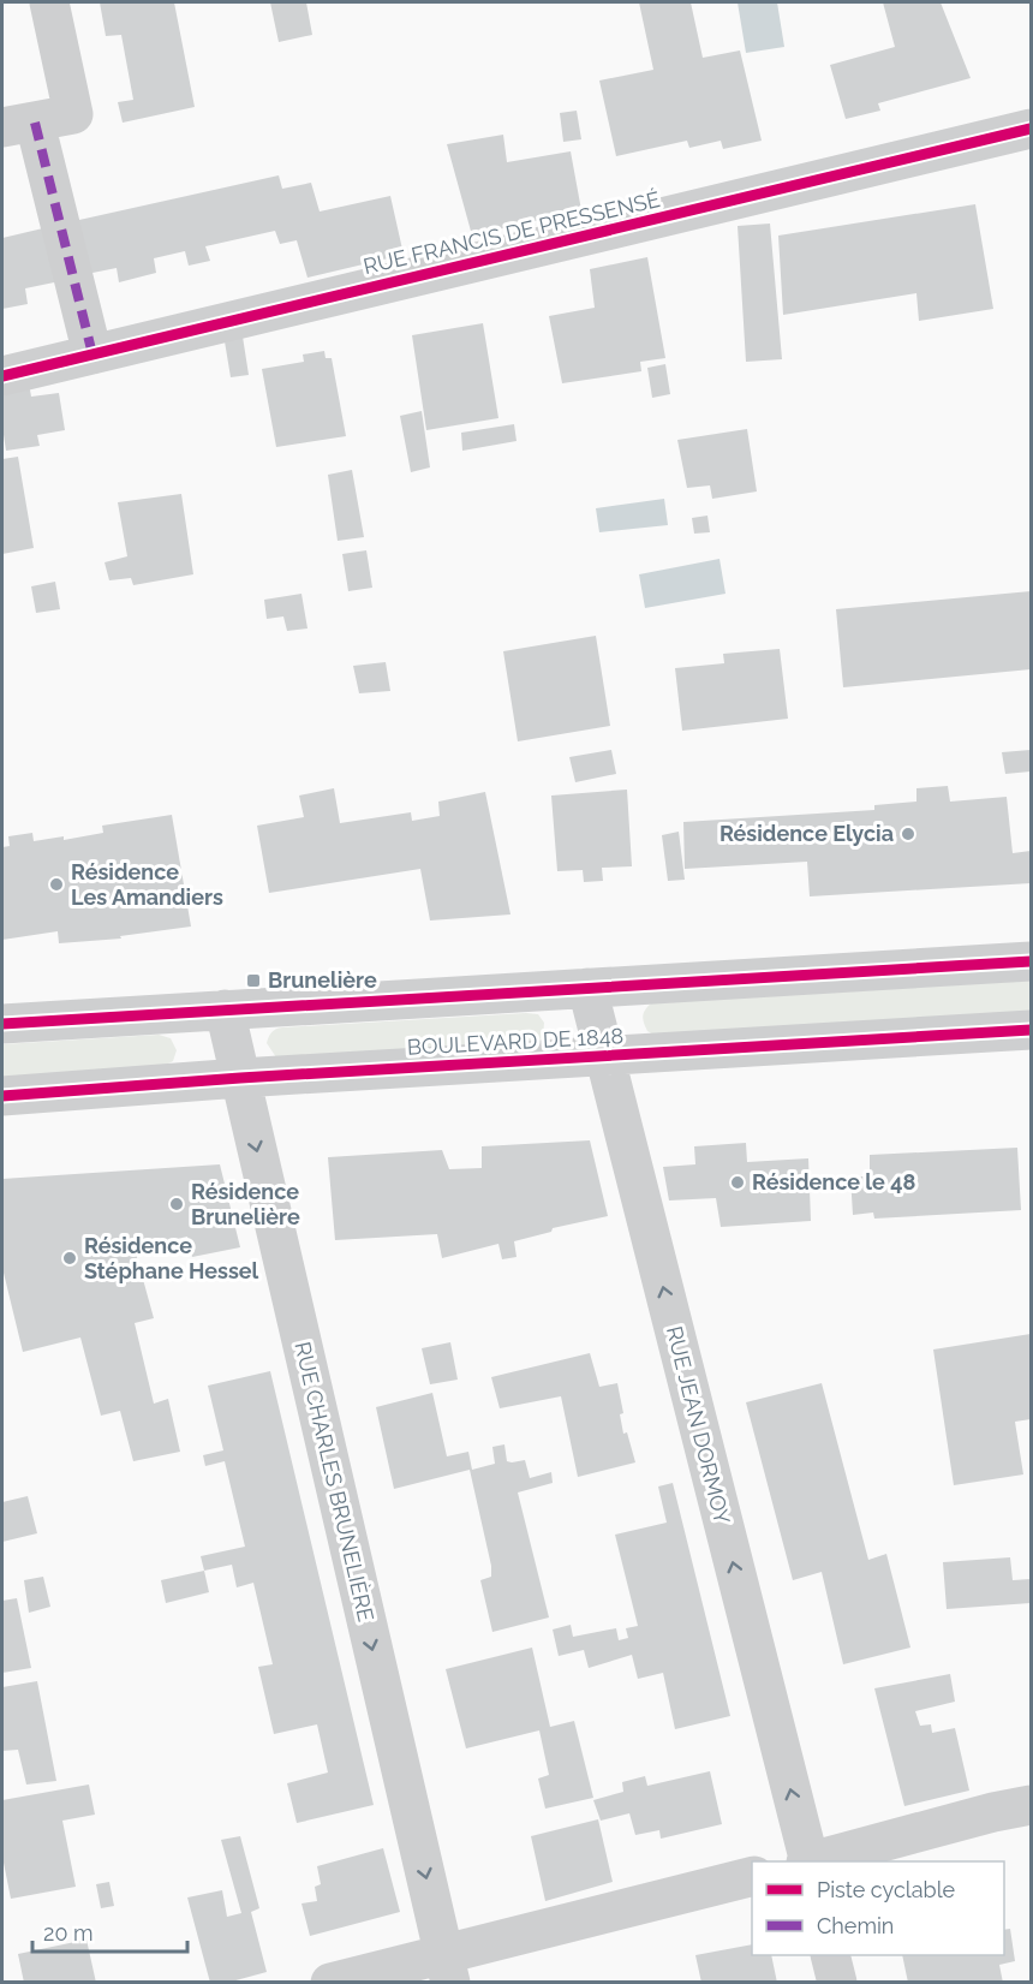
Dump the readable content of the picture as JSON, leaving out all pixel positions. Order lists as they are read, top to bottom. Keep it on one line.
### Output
{"streets":{"street":["RUE FRANCIS DE PRESSENSÉ","BOULEVARD DE 1848","RUE JEAN DORMOY","RUE CHARLES BRUNELIÈRE"]},"crossings":[["BOULEVARD DE 1848","RUE JEAN DORMOY"],["BOULEVARD DE 1848","RUE CHARLES BRUNELIÈRE"]],"one_way":["RUE JEAN DORMOY","RUE CHARLES BRUNELIÈRE"],"places":{"other":["Résidence Elycia","Résidence Les Amandiers","Résidence le 48","Résidence Brunelière","Résidence Stéphane Hessel"],"transit":["Brunelière"]},"legend":["Piste cyclable","Chemin"],"scale_bar":"20 m"}
